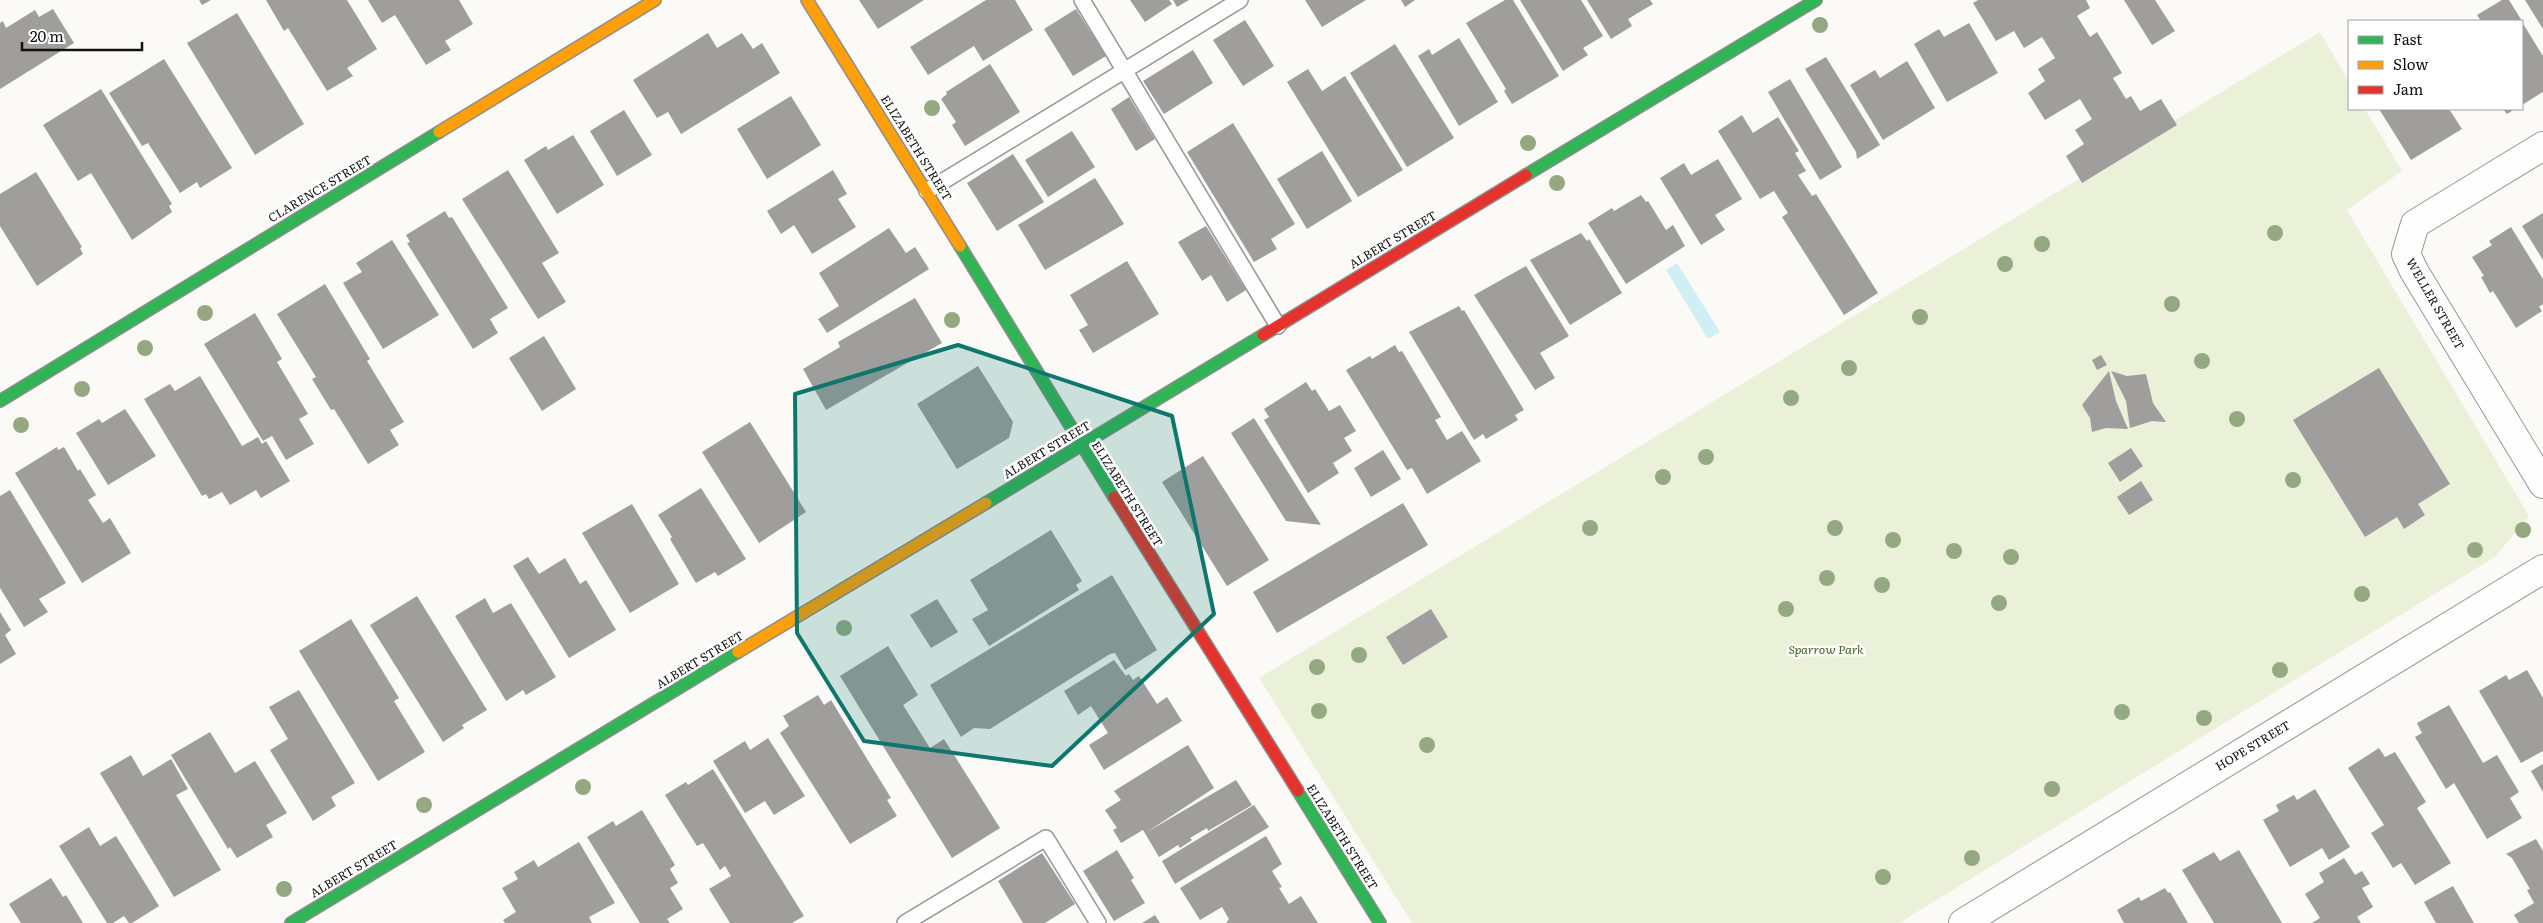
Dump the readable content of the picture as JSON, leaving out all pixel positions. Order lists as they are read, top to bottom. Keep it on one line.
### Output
{"streets":{"street":["ELIZABETH STREET","CLARENCE STREET","ALBERT STREET","WELLER STREET","HOPE STREET"]},"crossings":[["ELIZABETH STREET","ALBERT STREET"]],"parks":["Sparrow Park"],"legend":["Fast","Slow","Jam"],"scale_bar":"20 m"}
